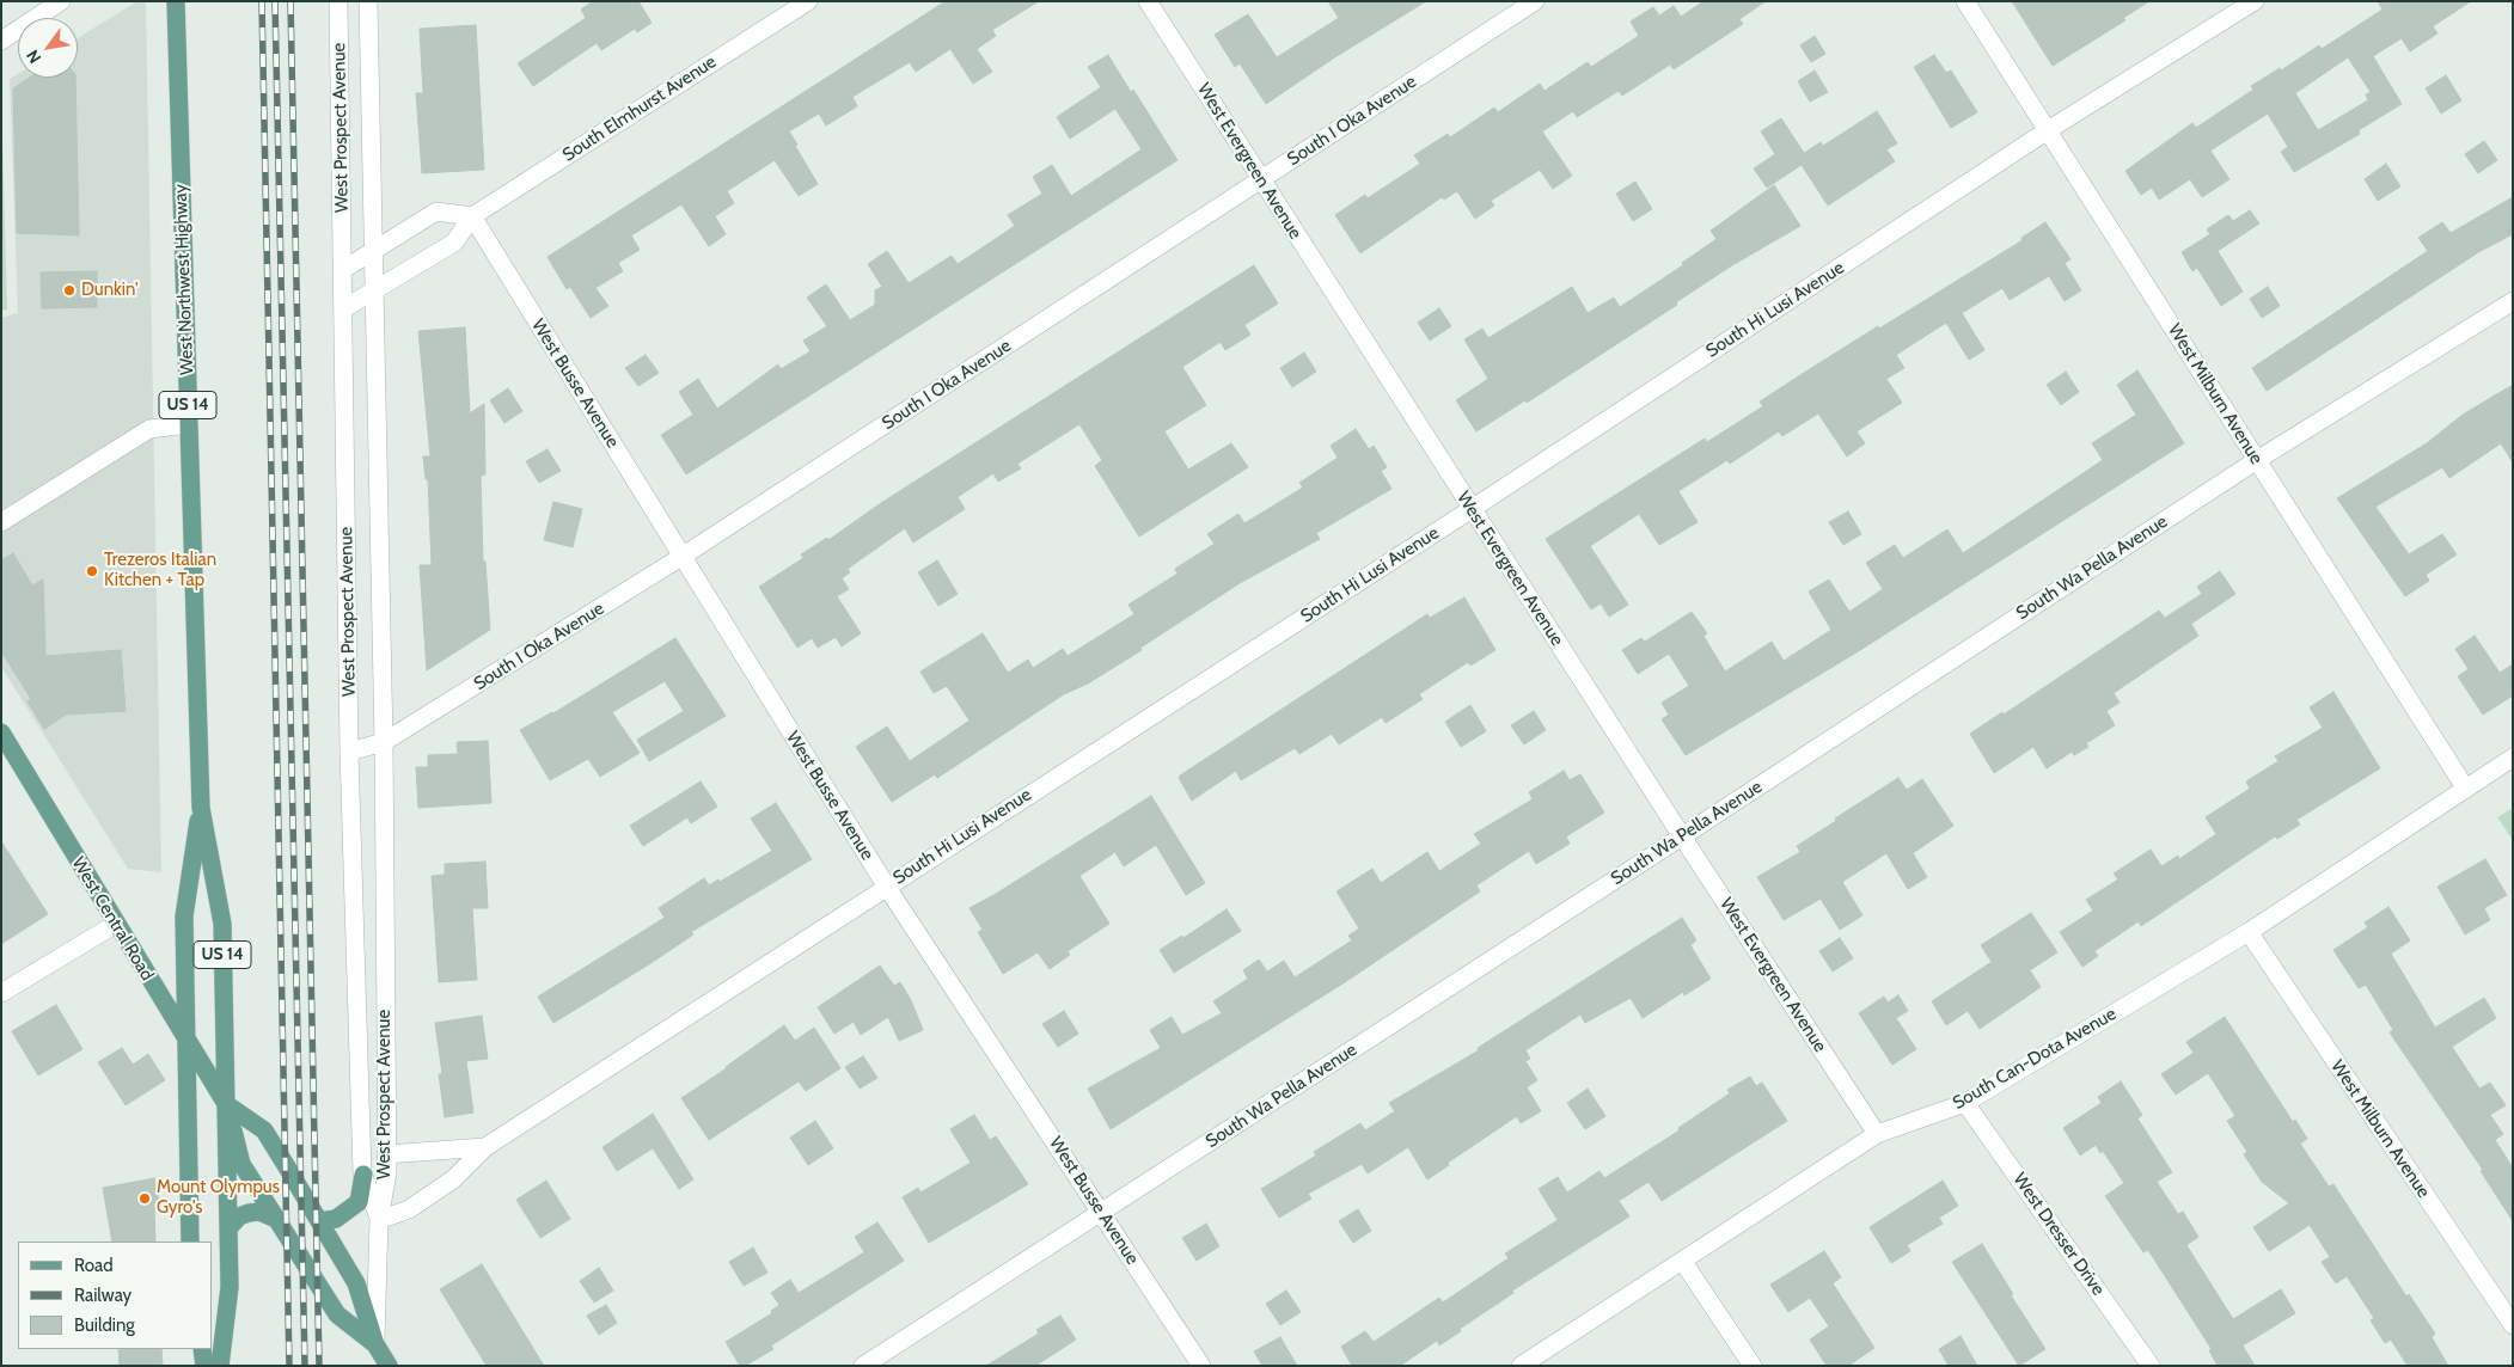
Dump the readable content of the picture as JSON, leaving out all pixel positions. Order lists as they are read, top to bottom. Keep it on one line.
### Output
{"streets":{"main road":["West Northwest Highway","US 14","West Central Road"],"street":["South Elmhurst Avenue","South I Oka Avenue","West Prospect Avenue","West Evergreen Avenue","South Hi Lusi Avenue","West Busse Avenue","West Milburn Avenue","South Wa Pella Avenue","South Can-Dota Avenue","West Dresser Drive"]},"crossings":[["South Elmhurst Avenue","West Prospect Avenue"],["South Elmhurst Avenue","West Busse Avenue"],["South I Oka Avenue","West Prospect Avenue"],["South I Oka Avenue","West Evergreen Avenue"],["South I Oka Avenue","West Busse Avenue"],["West Prospect Avenue","South Hi Lusi Avenue"],["West Prospect Avenue","West Central Road"],["West Evergreen Avenue","South Hi Lusi Avenue"],["West Evergreen Avenue","South Wa Pella Avenue"],["West Evergreen Avenue","South Can-Dota Avenue"],["West Northwest Highway","West Central Road"],["South Hi Lusi Avenue","West Busse Avenue"],["South Hi Lusi Avenue","West Milburn Avenue"],["West Busse Avenue","South Wa Pella Avenue"],["West Milburn Avenue","South Wa Pella Avenue"],["West Milburn Avenue","South Can-Dota Avenue"],["South Can-Dota Avenue","West Dresser Drive"]],"places":["Dunkin'","Trezeros Italian Kitchen + Tap","Mount Olympus Gyro's"],"legend":["Road","Railway","Building"],"north":"bottom left"}
